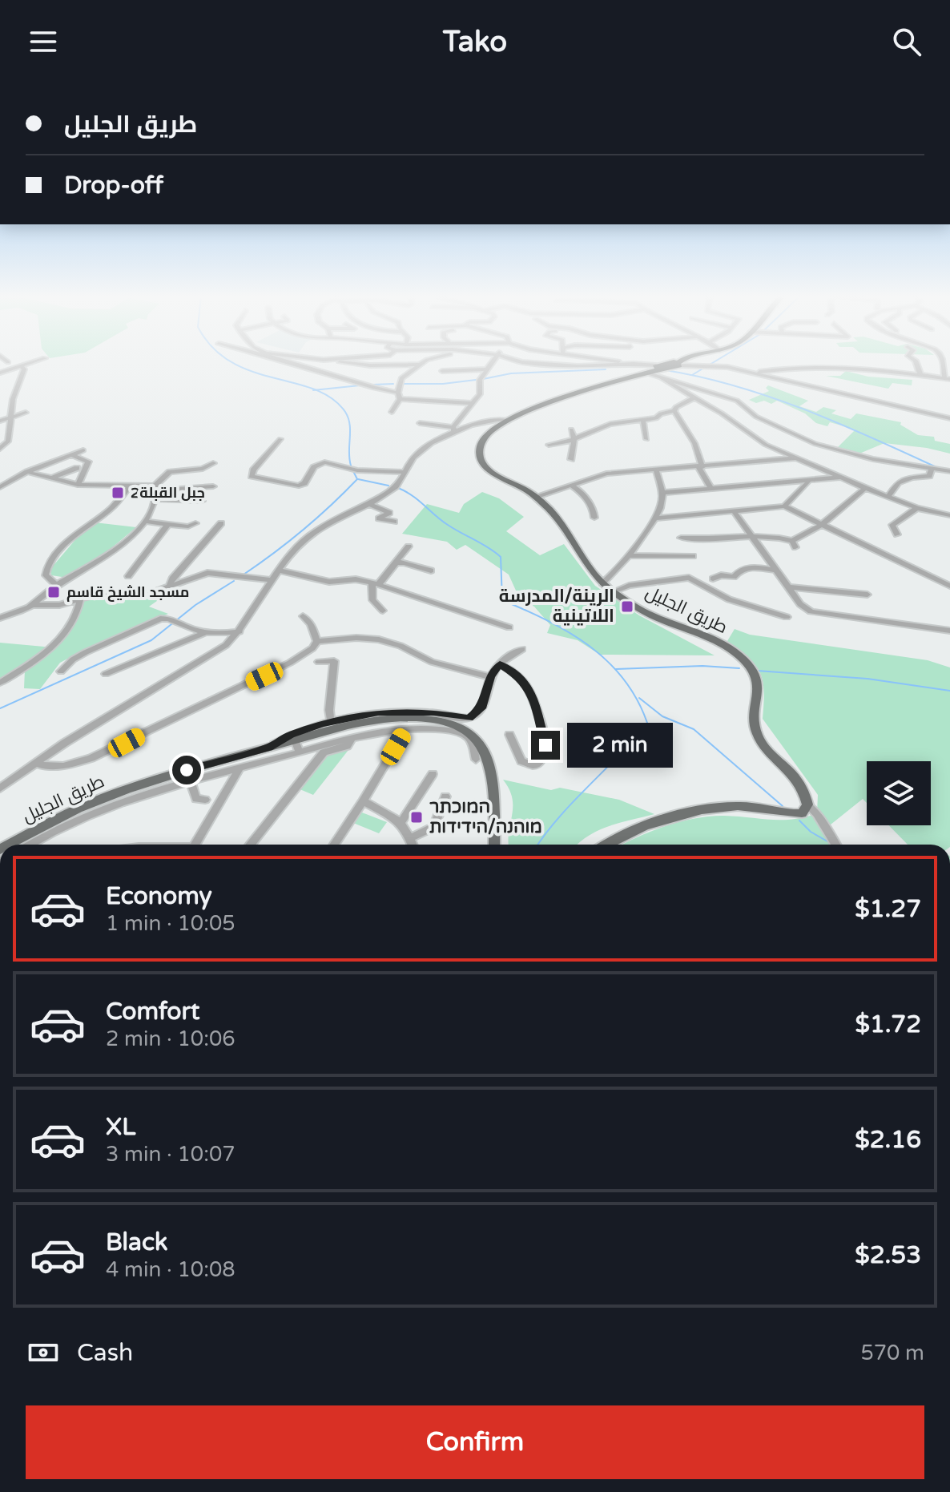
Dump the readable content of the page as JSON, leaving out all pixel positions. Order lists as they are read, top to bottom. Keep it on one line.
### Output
{"streets":{"main road":["طريق الجليل"]},"places":{"transit":["جبل القبلة2","مسجد الشيخ قاسم","الرينة/المدرسة اللاتينية","המוכתר מוהנה/הידידות"]},"page":{"header":"Tako","banner":["طريق الجليل","Drop-off"],"bubble":"2 min","list":[{"name":"Economy","note":"1 min · 10:05","value":"$1.27"},{"name":"Comfort","note":"2 min · 10:06","value":"$1.72"},{"name":"XL","note":"3 min · 10:07","value":"$2.16"},{"name":"Black","note":"4 min · 10:08","value":"$2.53"}],"pay":["Cash","570 m"],"buttons":"Confirm"}}
